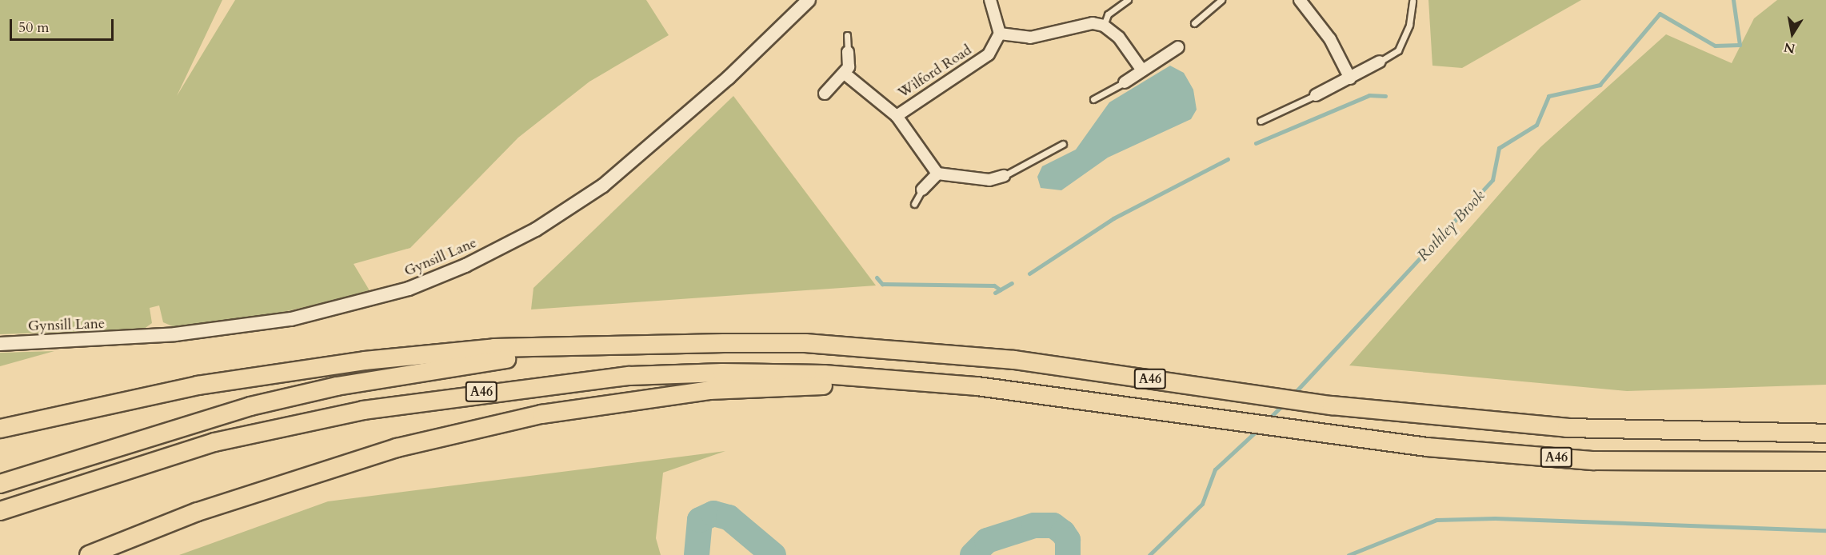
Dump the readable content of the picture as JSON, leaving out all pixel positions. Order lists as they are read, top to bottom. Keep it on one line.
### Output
{"streets":{"highway":["A46"],"street":["Wilford Road","Gynsill Lane"]},"water":["Rothley Brook"],"scale_bar":"50 m","north":"bottom"}
